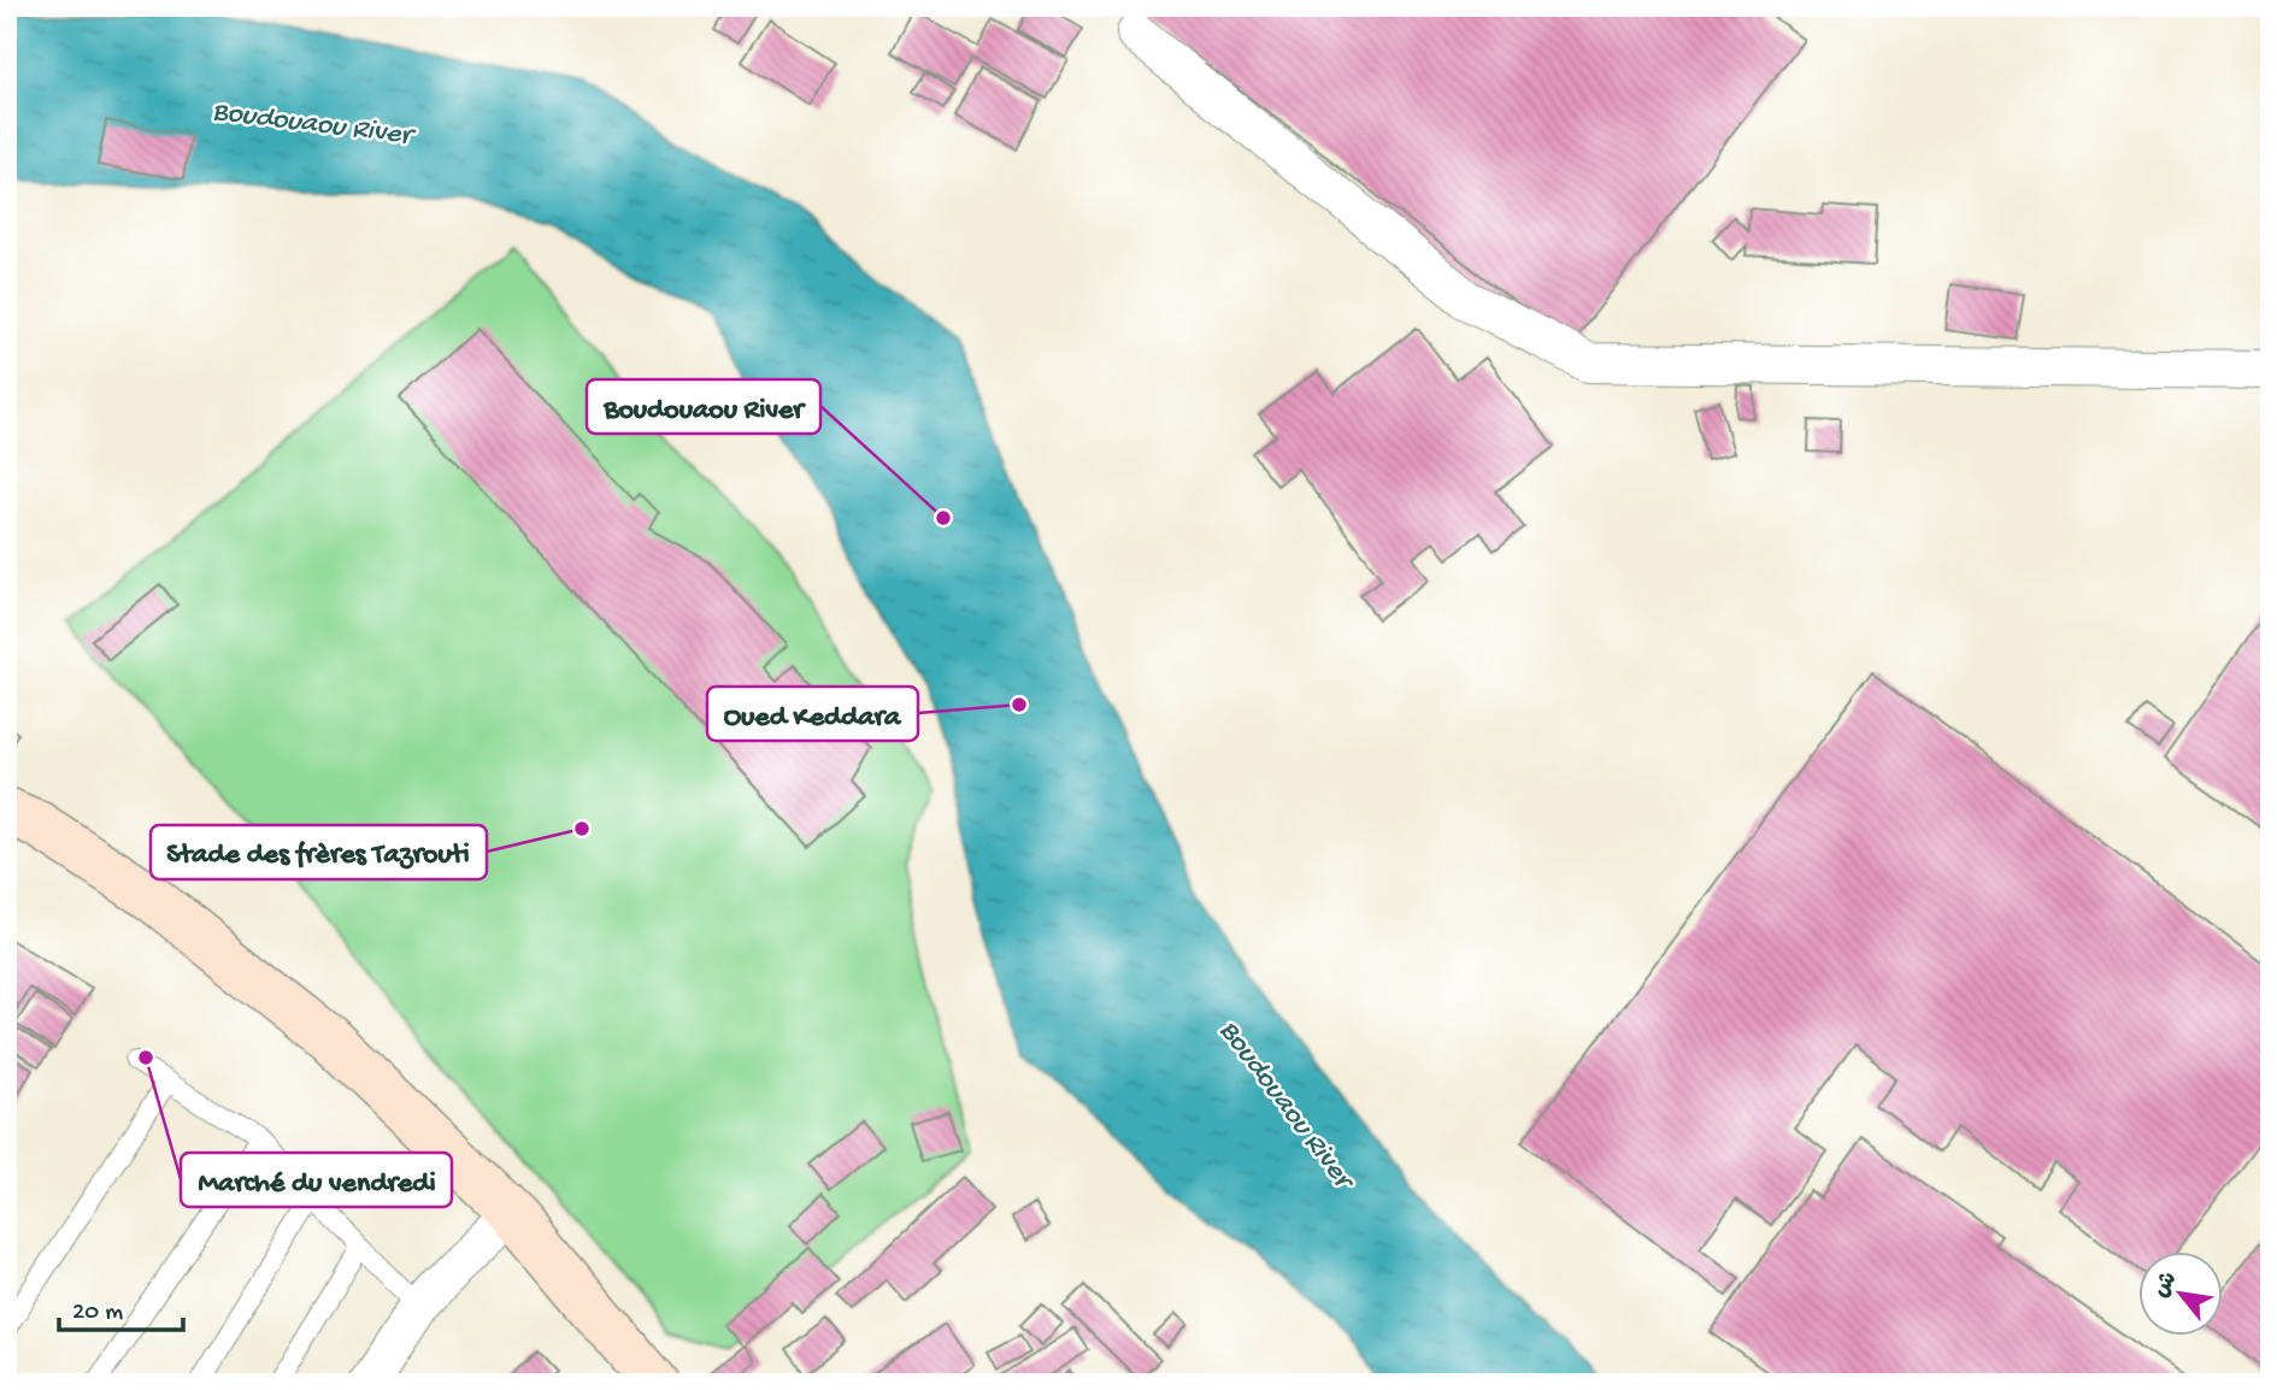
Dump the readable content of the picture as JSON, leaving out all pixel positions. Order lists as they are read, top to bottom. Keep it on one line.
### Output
{"water":["Boudouaou River"],"places":["Boudouaou River","Oued Keddara","Stade des frères Tazrouti","Marché du vendredi"],"scale_bar":"20 m","north":"top left"}
